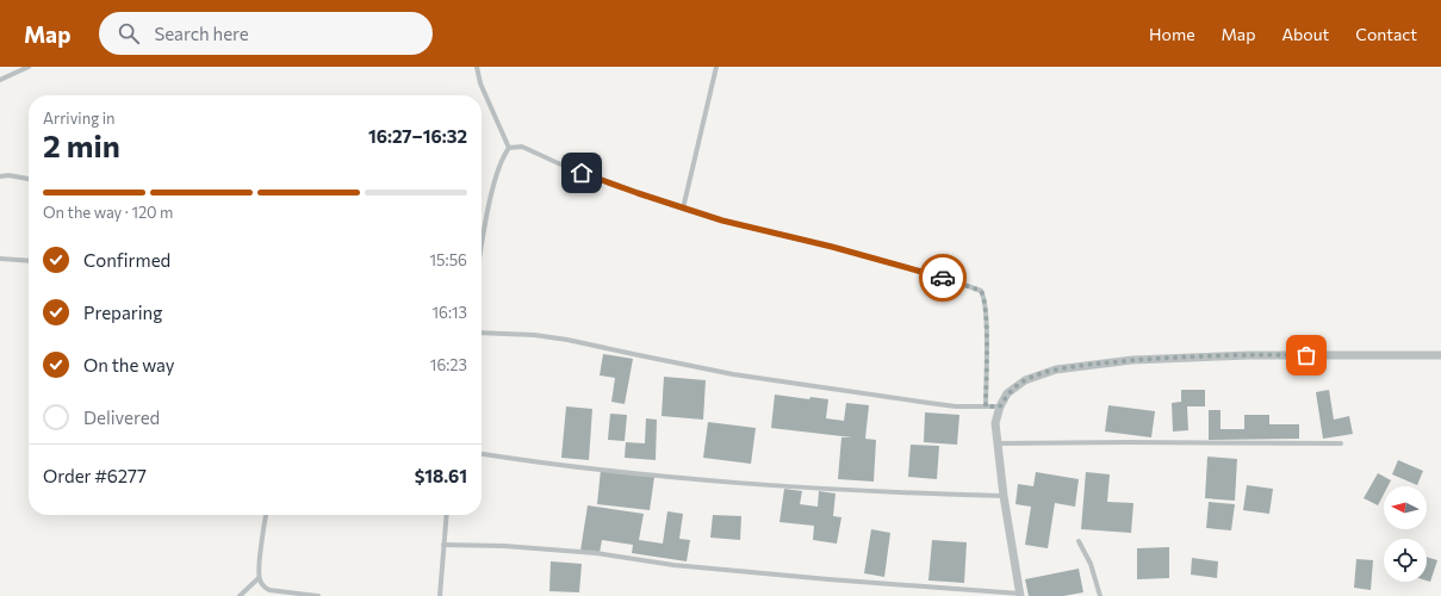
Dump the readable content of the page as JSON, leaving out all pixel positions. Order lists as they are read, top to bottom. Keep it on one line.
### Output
{"north":"left","page":{"header":"Map","search":"Search here","nav":["Home","Map","About","Contact"],"heading":["2 min","Arriving in","16:27–16:32"],"panel":["Order #6277","$18.61"],"bar":"On the way · 120 m","list":[["Confirmed","15:56"],["Preparing","16:13"],["On the way","16:23"],"Delivered"]}}
